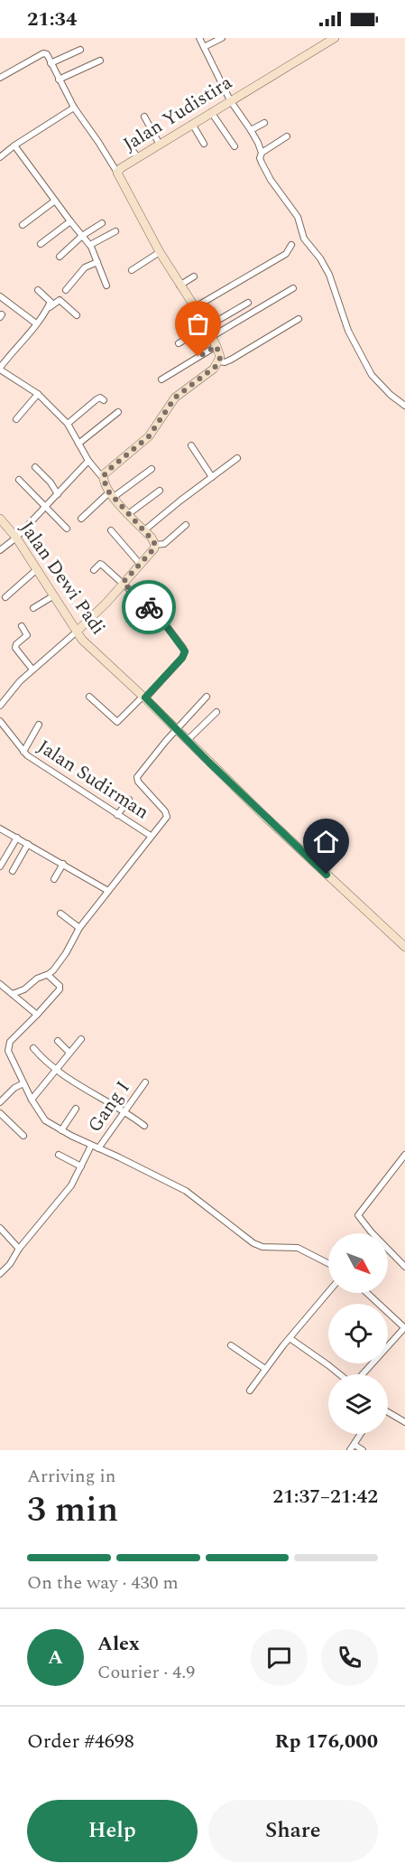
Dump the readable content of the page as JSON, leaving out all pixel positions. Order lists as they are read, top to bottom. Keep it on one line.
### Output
{"streets":{"street":["Jalan Yudistira","Jalan Dewi Padi","Jalan Sudirman","Gang I"]},"north":"bottom right","page":{"status":"21:34","heading":["3 min","Arriving in","21:37–21:42"],"panel":["Alex","Courier · 4.9","Order #4698","Rp 176,000"],"bar":"On the way · 430 m","round":"A","buttons":["Help","Share"]}}
